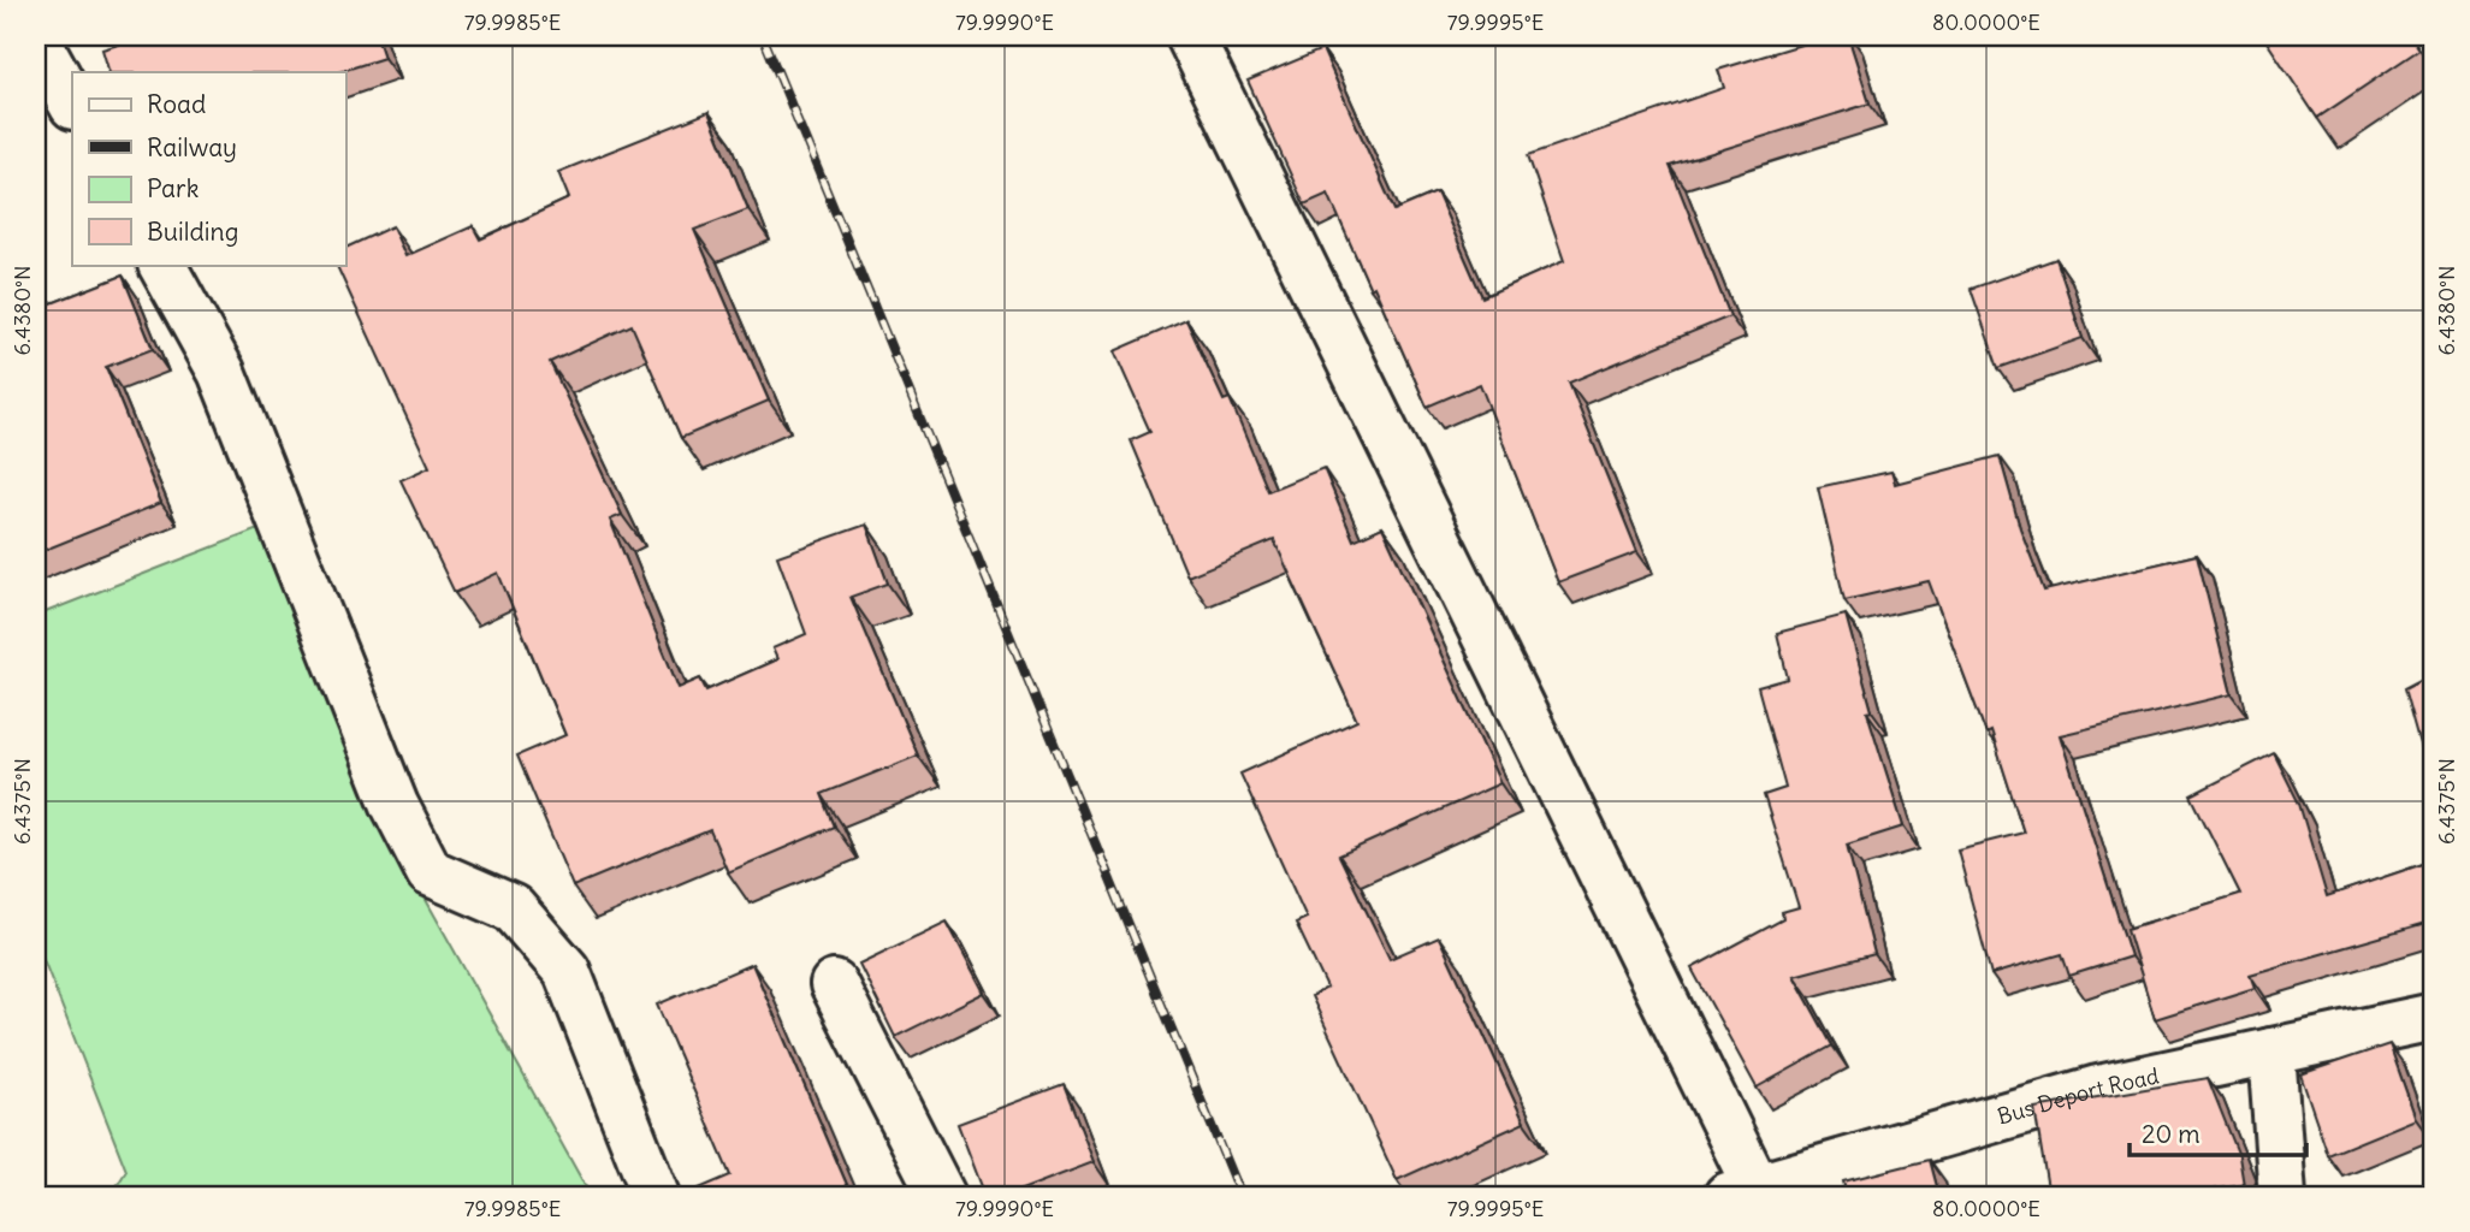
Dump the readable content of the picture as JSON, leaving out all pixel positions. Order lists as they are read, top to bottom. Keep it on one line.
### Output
{"streets":{"street":["Bus Deport Road"]},"legend":["Road","Railway","Park","Building"],"scale_bar":"20 m","coordinates":["79.9985°E","79.9990°E","79.9995°E","80.0000°E","6.4380°N","6.4375°N"]}
